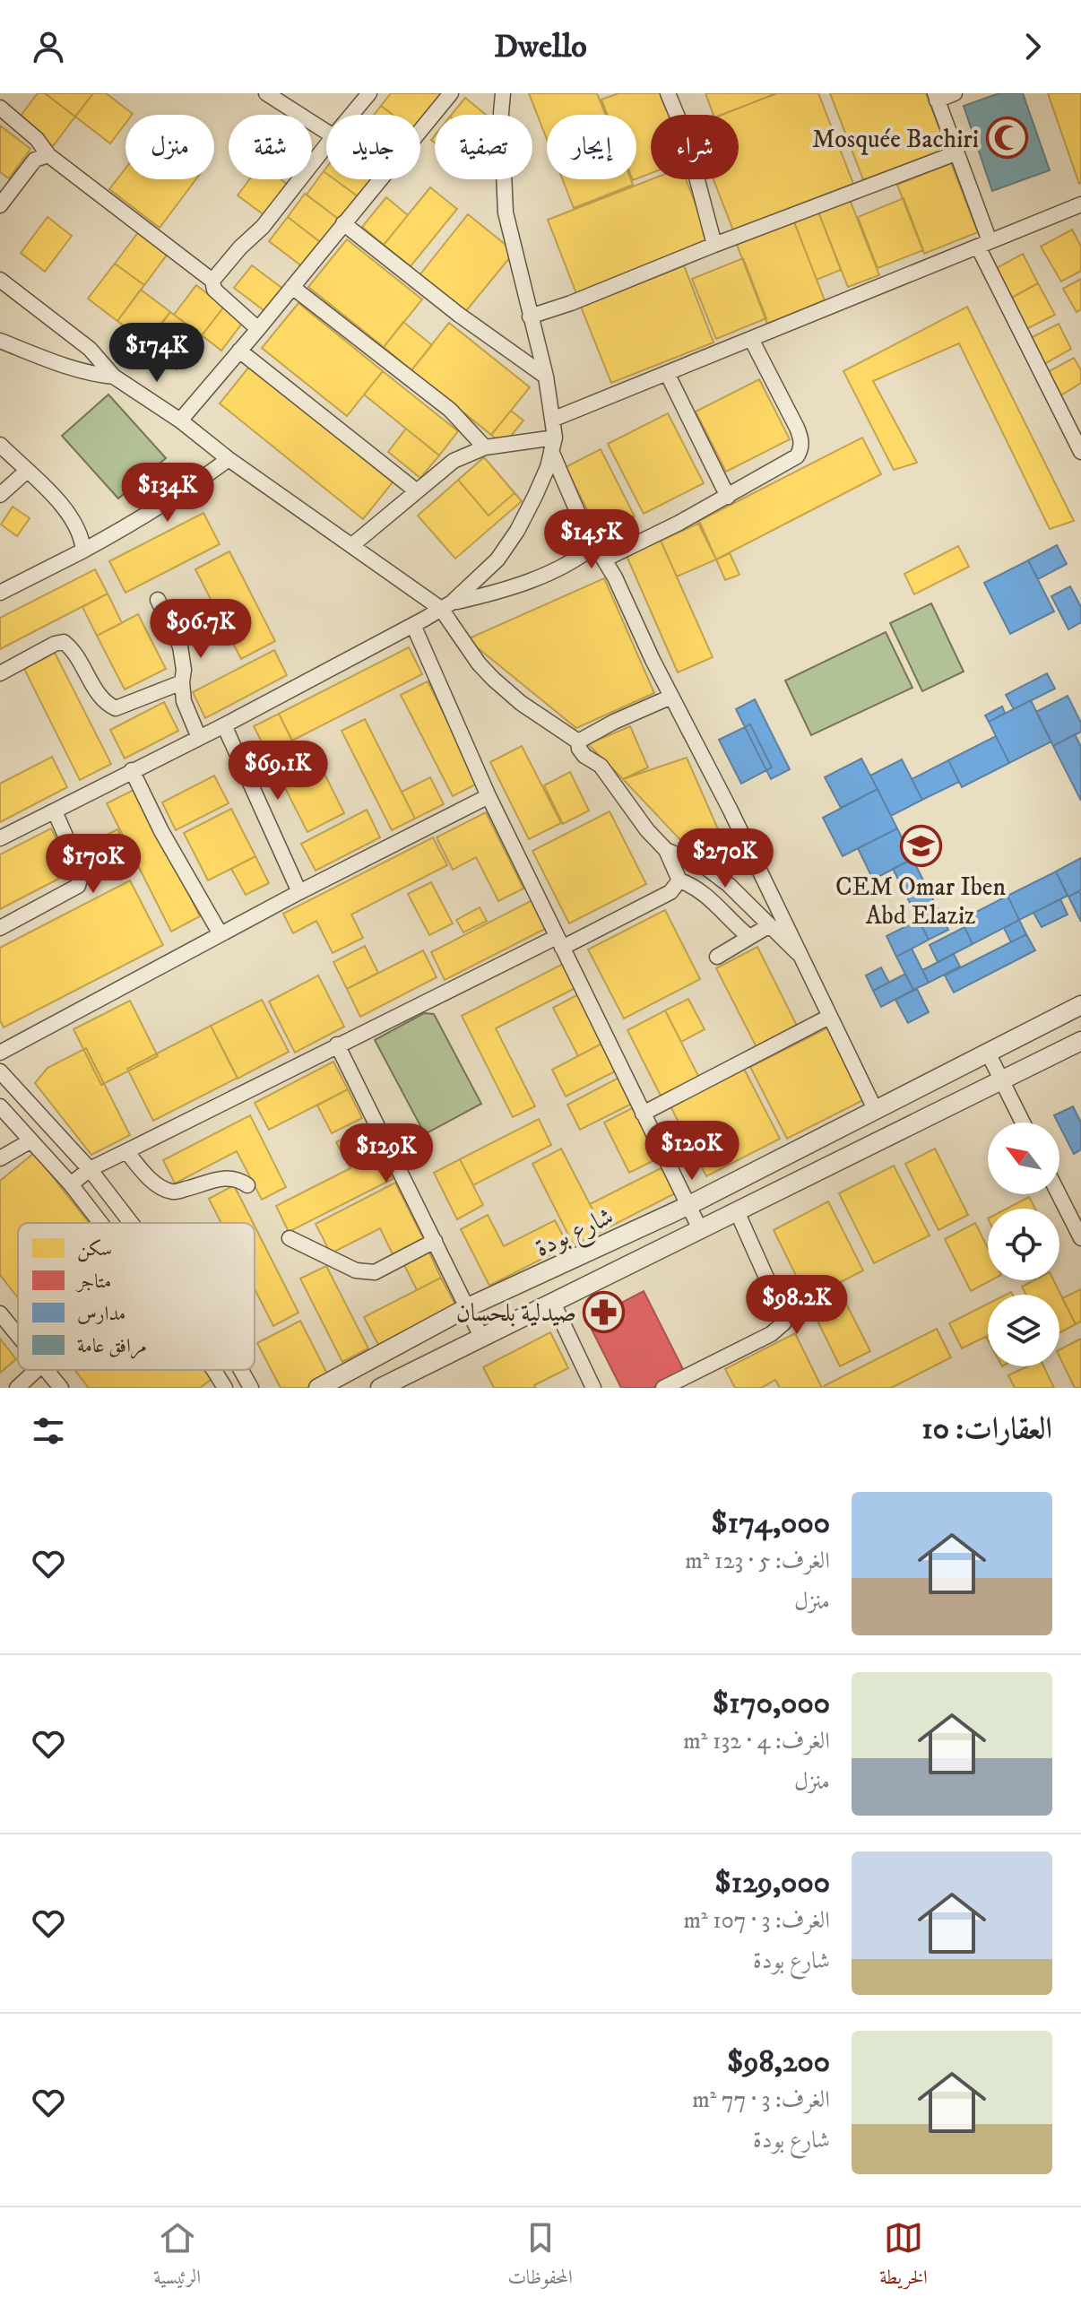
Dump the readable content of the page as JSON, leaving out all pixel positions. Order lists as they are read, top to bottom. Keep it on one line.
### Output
{"streets":{"street":["شارع بودة"]},"places":{"mosque":["Mosquée Bachiri"],"school or university":["CEM Omar Iben Abd Elaziz"],"pharmacy":["صيدلية بلحسان"]},"legend":["سكن","متاجر","مدارس","مرافق عامة"],"north":"top left","page":{"header":"Dwello","chip":["شراء","إيجار","تصفية","جديد","شقة","منزل"],"price":["$174K","$134K","$145K","$96.7K","$69.1K","$270K","$170K","$120K","$129K","$98.2K"],"heading":"العقارات: 10","list":[{"name":"$174,000","note":"الغرف: 5 · 123 m² · منزل"},{"name":"$170,000","note":"الغرف: 4 · 132 m² · منزل"},{"name":"$129,000","note":"الغرف: 3 · 107 m² · شارع بودة"},{"name":"$98,200","note":"الغرف: 3 · 77 m² · شارع بودة"}],"tabs":["الخريطة","المحفوظات","الرئيسية"]}}
